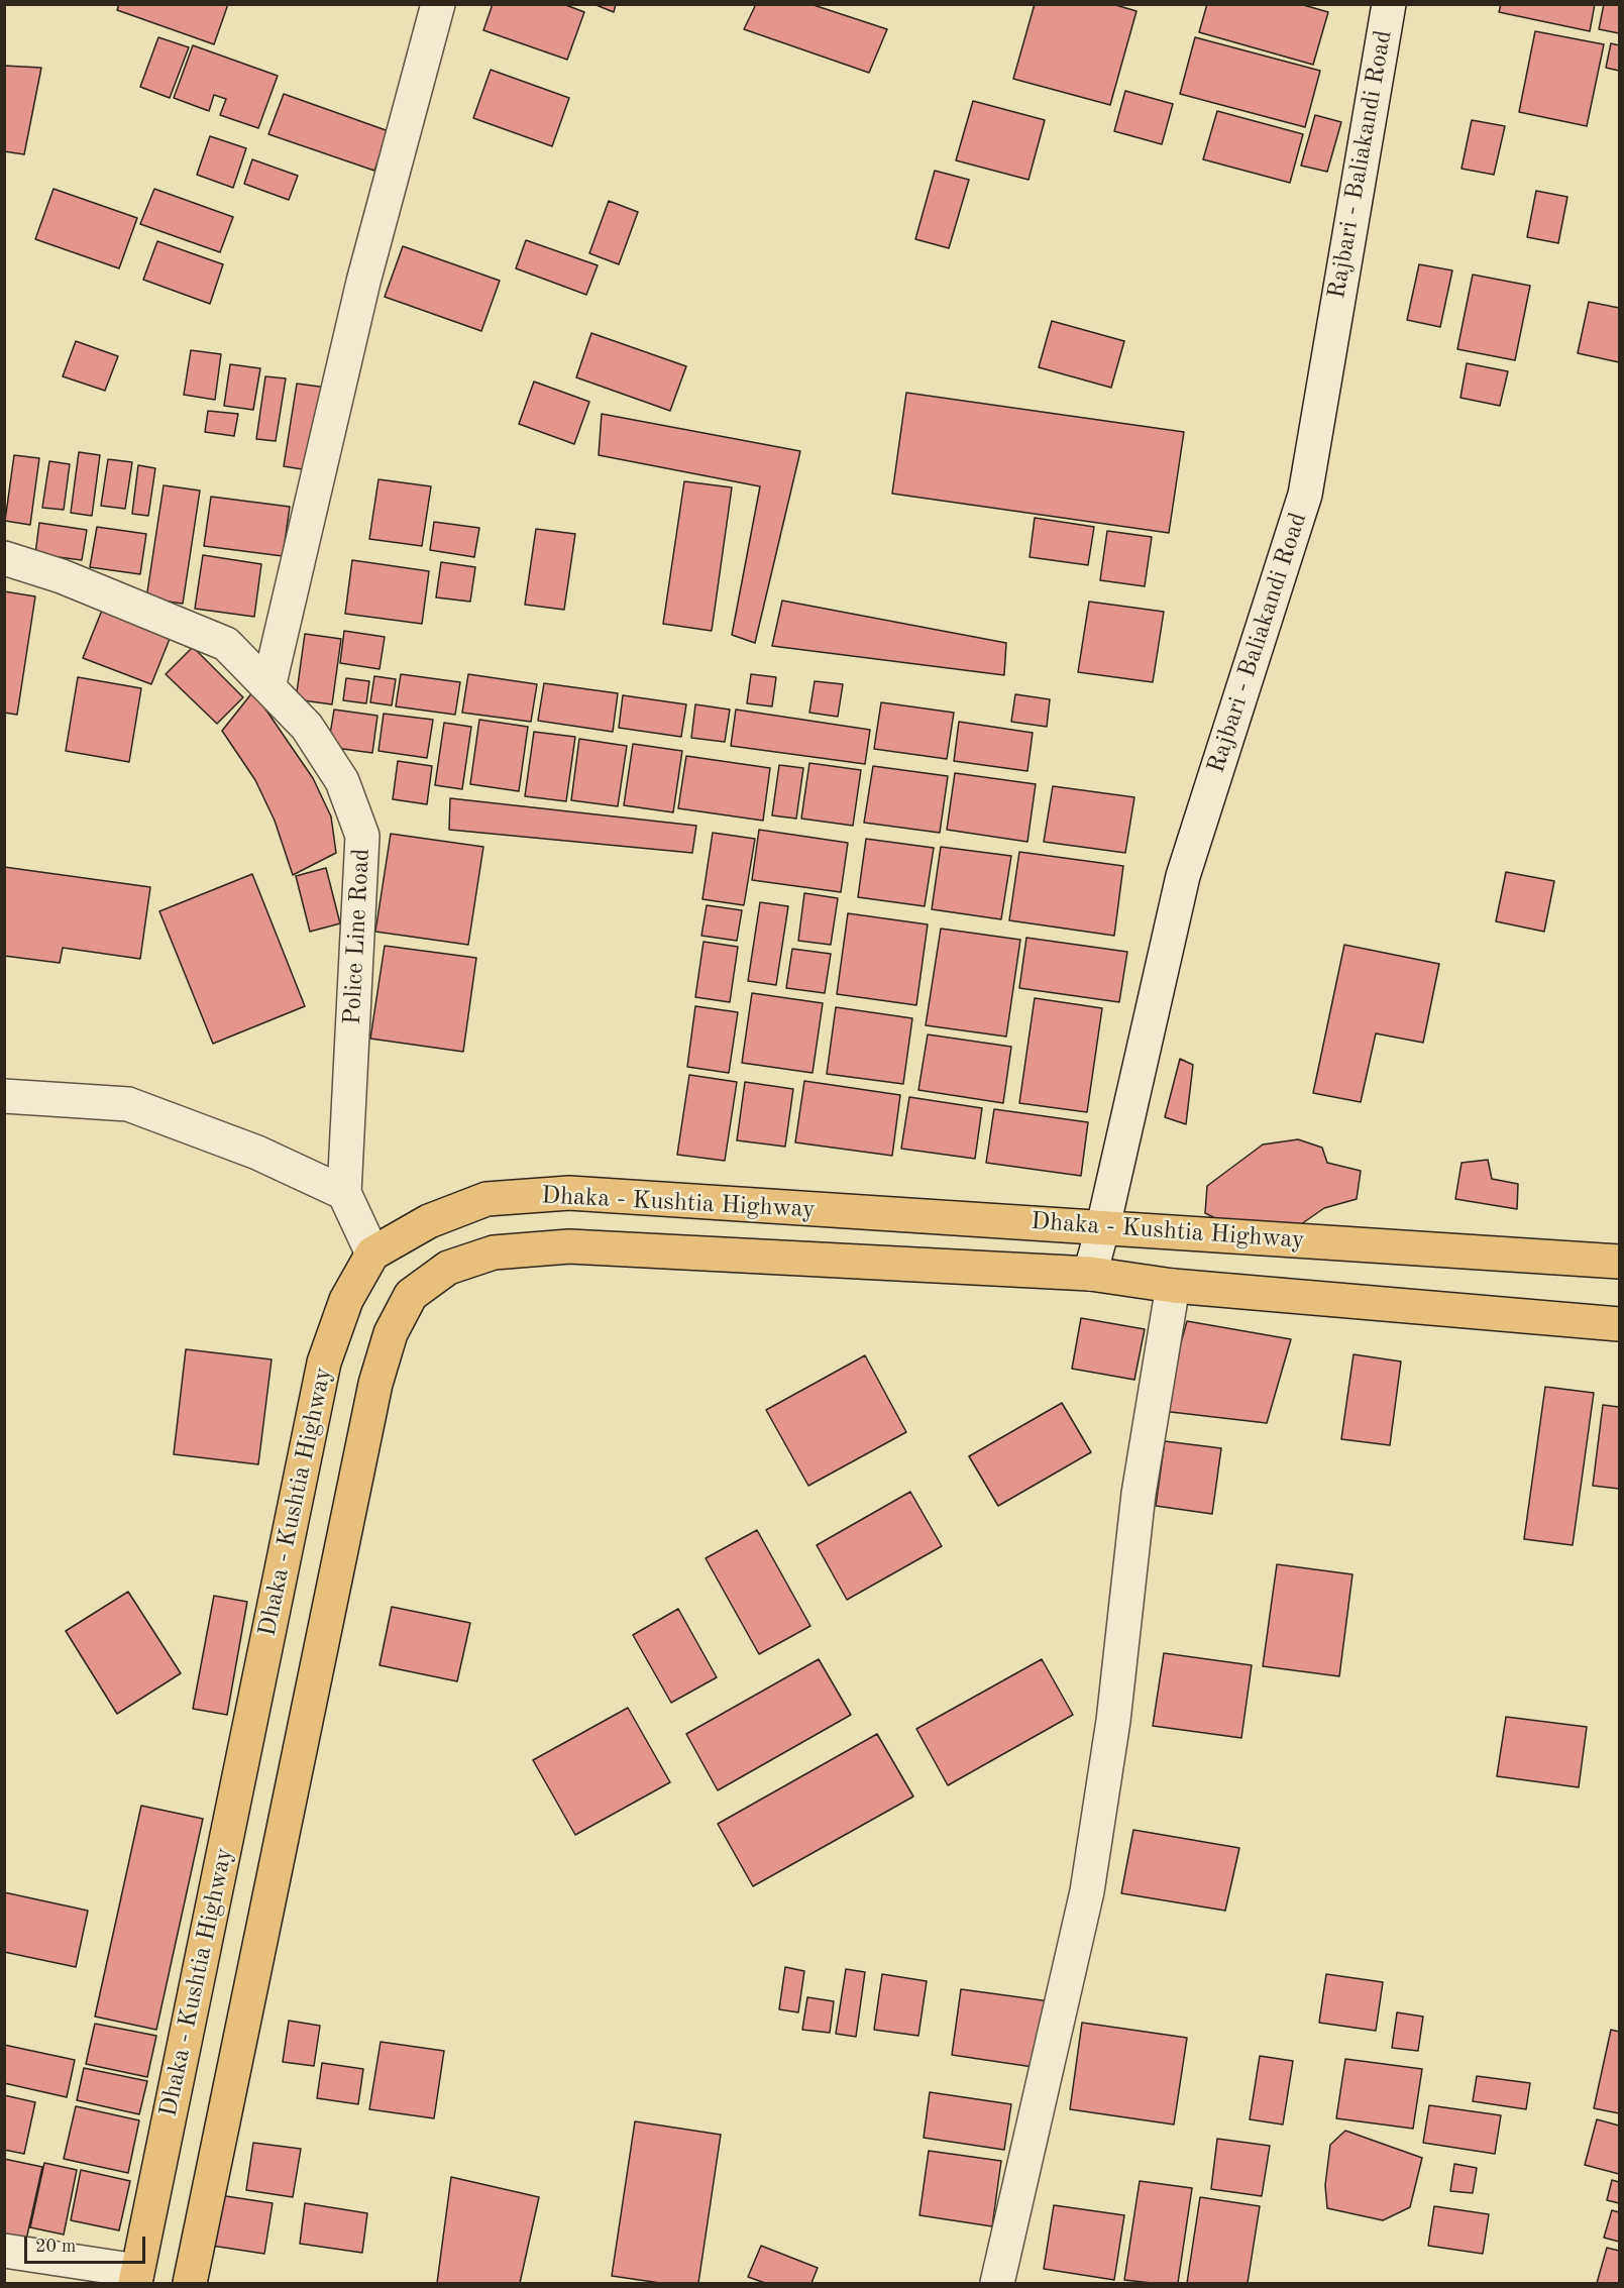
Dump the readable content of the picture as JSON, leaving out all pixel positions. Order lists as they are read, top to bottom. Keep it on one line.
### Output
{"streets":{"main road":["Dhaka - Kushtia Highway"],"street":["Rajbari - Baliakandi Road","Police Line Road"]},"crossings":[["Rajbari - Baliakandi Road","Dhaka - Kushtia Highway"],["Police Line Road","Dhaka - Kushtia Highway"]],"scale_bar":"20 m"}
